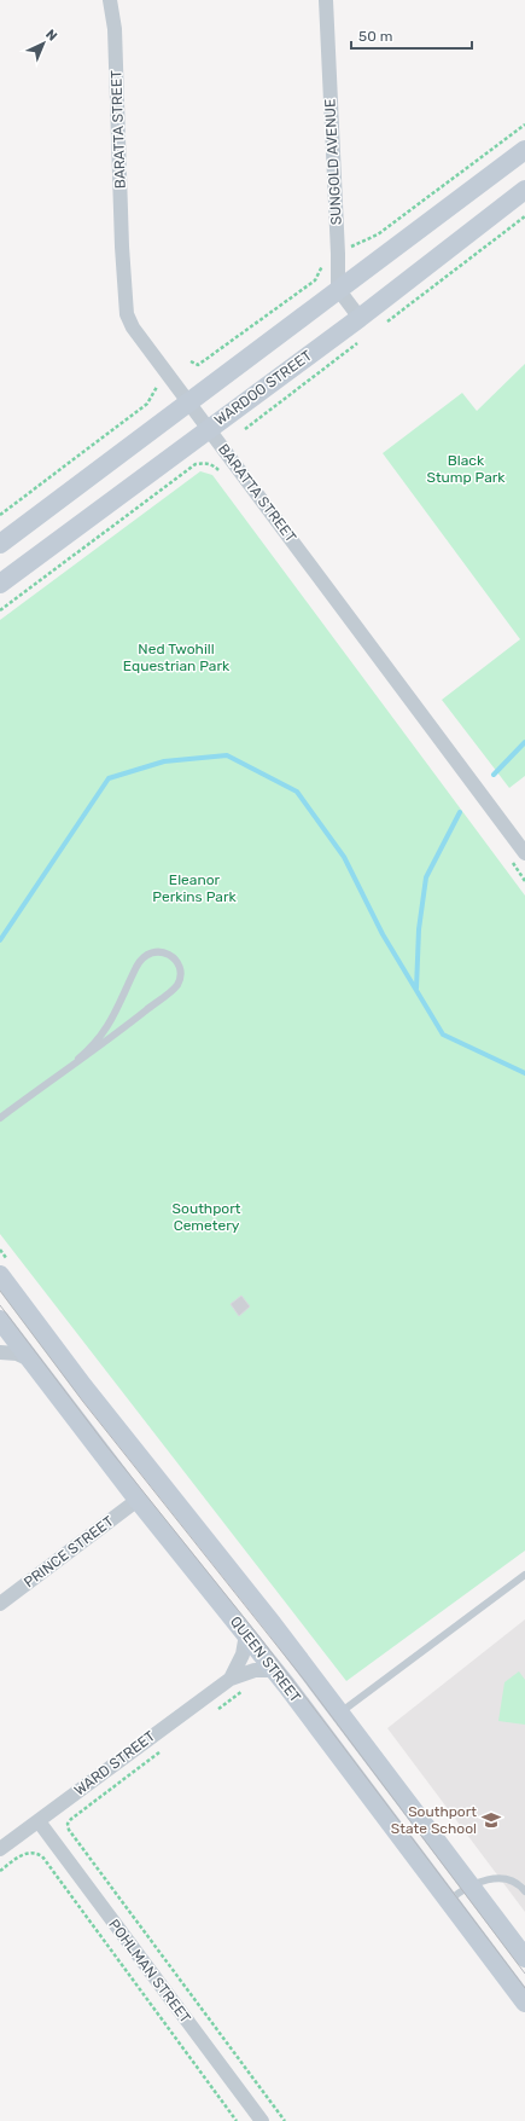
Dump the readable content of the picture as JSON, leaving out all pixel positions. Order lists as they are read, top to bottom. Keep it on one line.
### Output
{"streets":{"street":["BARATTA STREET","SUNGOLD AVENUE","WARDOO STREET","PRINCE STREET","QUEEN STREET","WARD STREET","POHLMAN STREET"]},"crossings":[["BARATTA STREET","WARDOO STREET"],["PRINCE STREET","QUEEN STREET"],["QUEEN STREET","WARD STREET"],["WARD STREET","POHLMAN STREET"]],"parks":["Black Stump Park","Ned Twohill Equestrian Park","Eleanor Perkins Park","Southport Cemetery"],"places":{"school or university":["Southport State School"]},"scale_bar":"50 m","north":"top right"}
